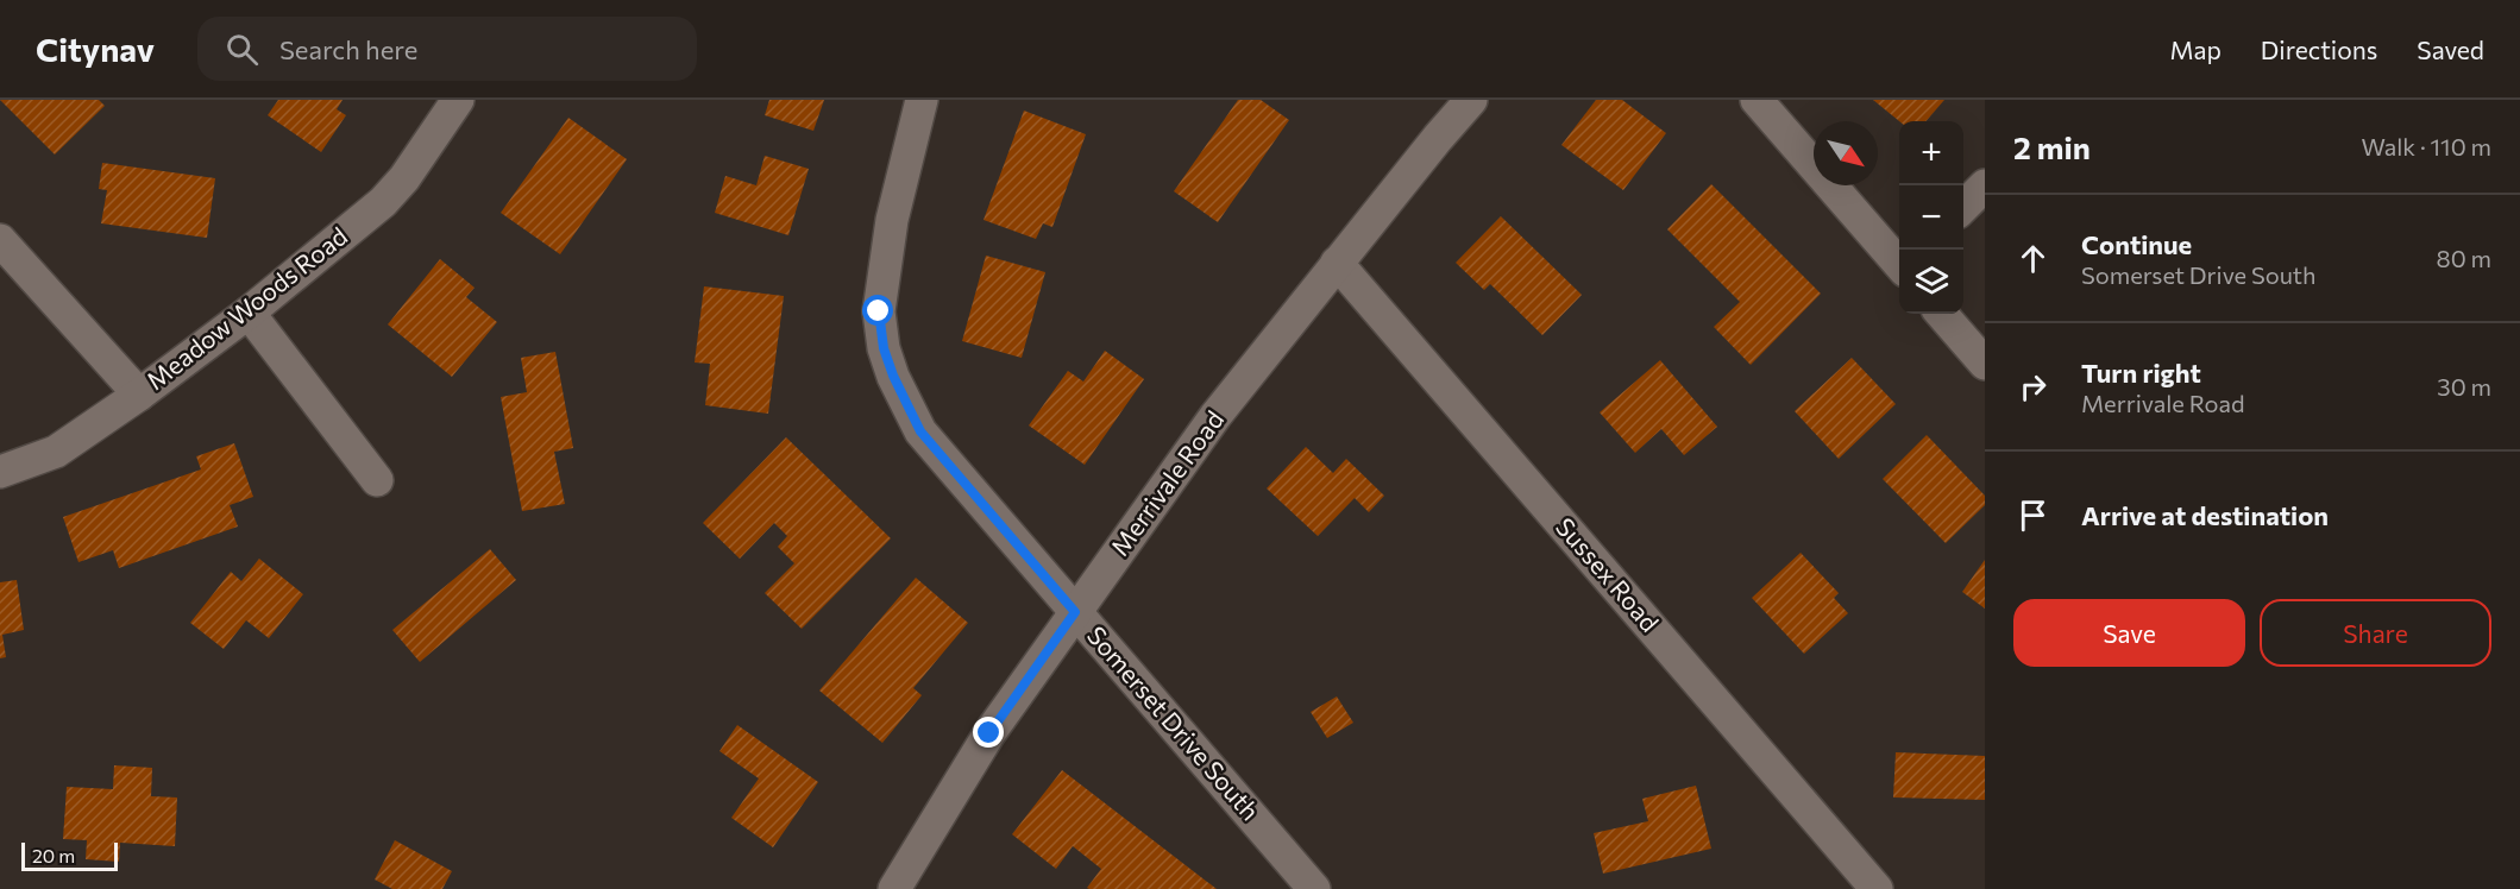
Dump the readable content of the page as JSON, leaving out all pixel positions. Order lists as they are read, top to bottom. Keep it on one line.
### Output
{"streets":{"street":["Meadow Woods Road","Merrivale Road","Sussex Road","Somerset Drive South"]},"crossings":[["Merrivale Road","Sussex Road"],["Merrivale Road","Somerset Drive South"]],"scale_bar":"20 m","north":"bottom right","page":{"header":"Citynav","search":"Search here","nav":["Map","Directions","Saved"],"heading":["2 min","Walk · 110 m"],"map_buttons":["+","−"],"list":[["Continue","Somerset Drive South","80 m"],["Turn right","Merrivale Road","30 m"],"Arrive at destination"],"buttons":["Save","Share"],"scale":"20 m"}}
